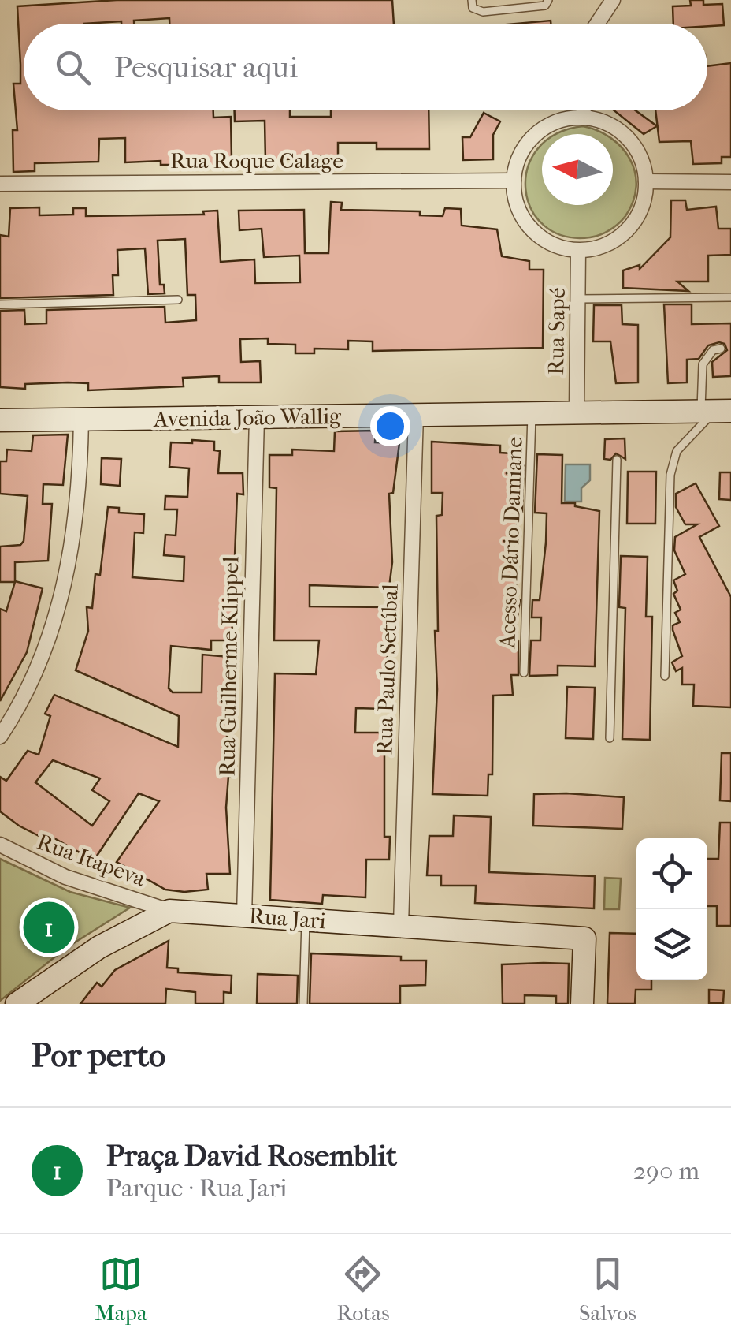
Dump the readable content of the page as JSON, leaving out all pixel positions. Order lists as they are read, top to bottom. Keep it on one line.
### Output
{"streets":{"main road":["Avenida João Wallig","Rua Jari"],"street":["Rua Roque Calage","Rua Sapé","Rua Guilherme Klippel","Rua Paulo Setúbal","Rua Itapeva"],"lane":["Acesso Dário Damiane"]},"crossings":[["Rua Roque Calage","Rua Sapé"],["Rua Sapé","Avenida João Wallig"],["Avenida João Wallig","Acesso Dário Damiane"],["Avenida João Wallig","Rua Guilherme Klippel"],["Avenida João Wallig","Rua Paulo Setúbal"],["Rua Guilherme Klippel","Rua Jari"],["Rua Paulo Setúbal","Rua Jari"],["Rua Itapeva","Rua Jari"]],"north":"left","page":{"search":"Pesquisar aqui","pins":"1","heading":"Por perto","list":[{"mark":"1","name":"Praça David Rosemblit","note":"Parque · Rua Jari","value":"290 m"}],"nav":["Mapa","Rotas","Salvos"]}}
